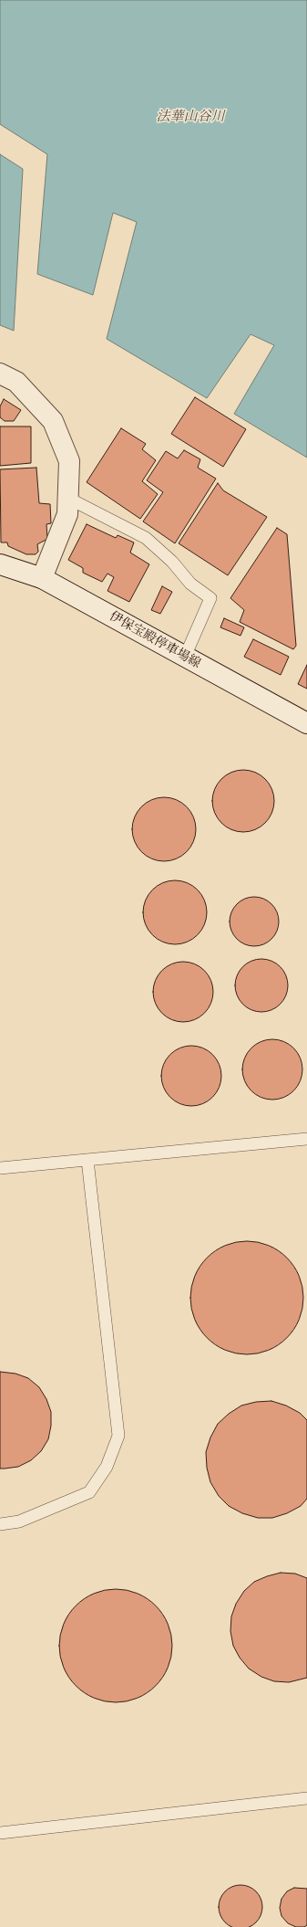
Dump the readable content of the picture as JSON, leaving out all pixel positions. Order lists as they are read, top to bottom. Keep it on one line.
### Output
{"streets":{"main road":["伊保宝殿停車場線"]},"water":["法華山谷川"]}
